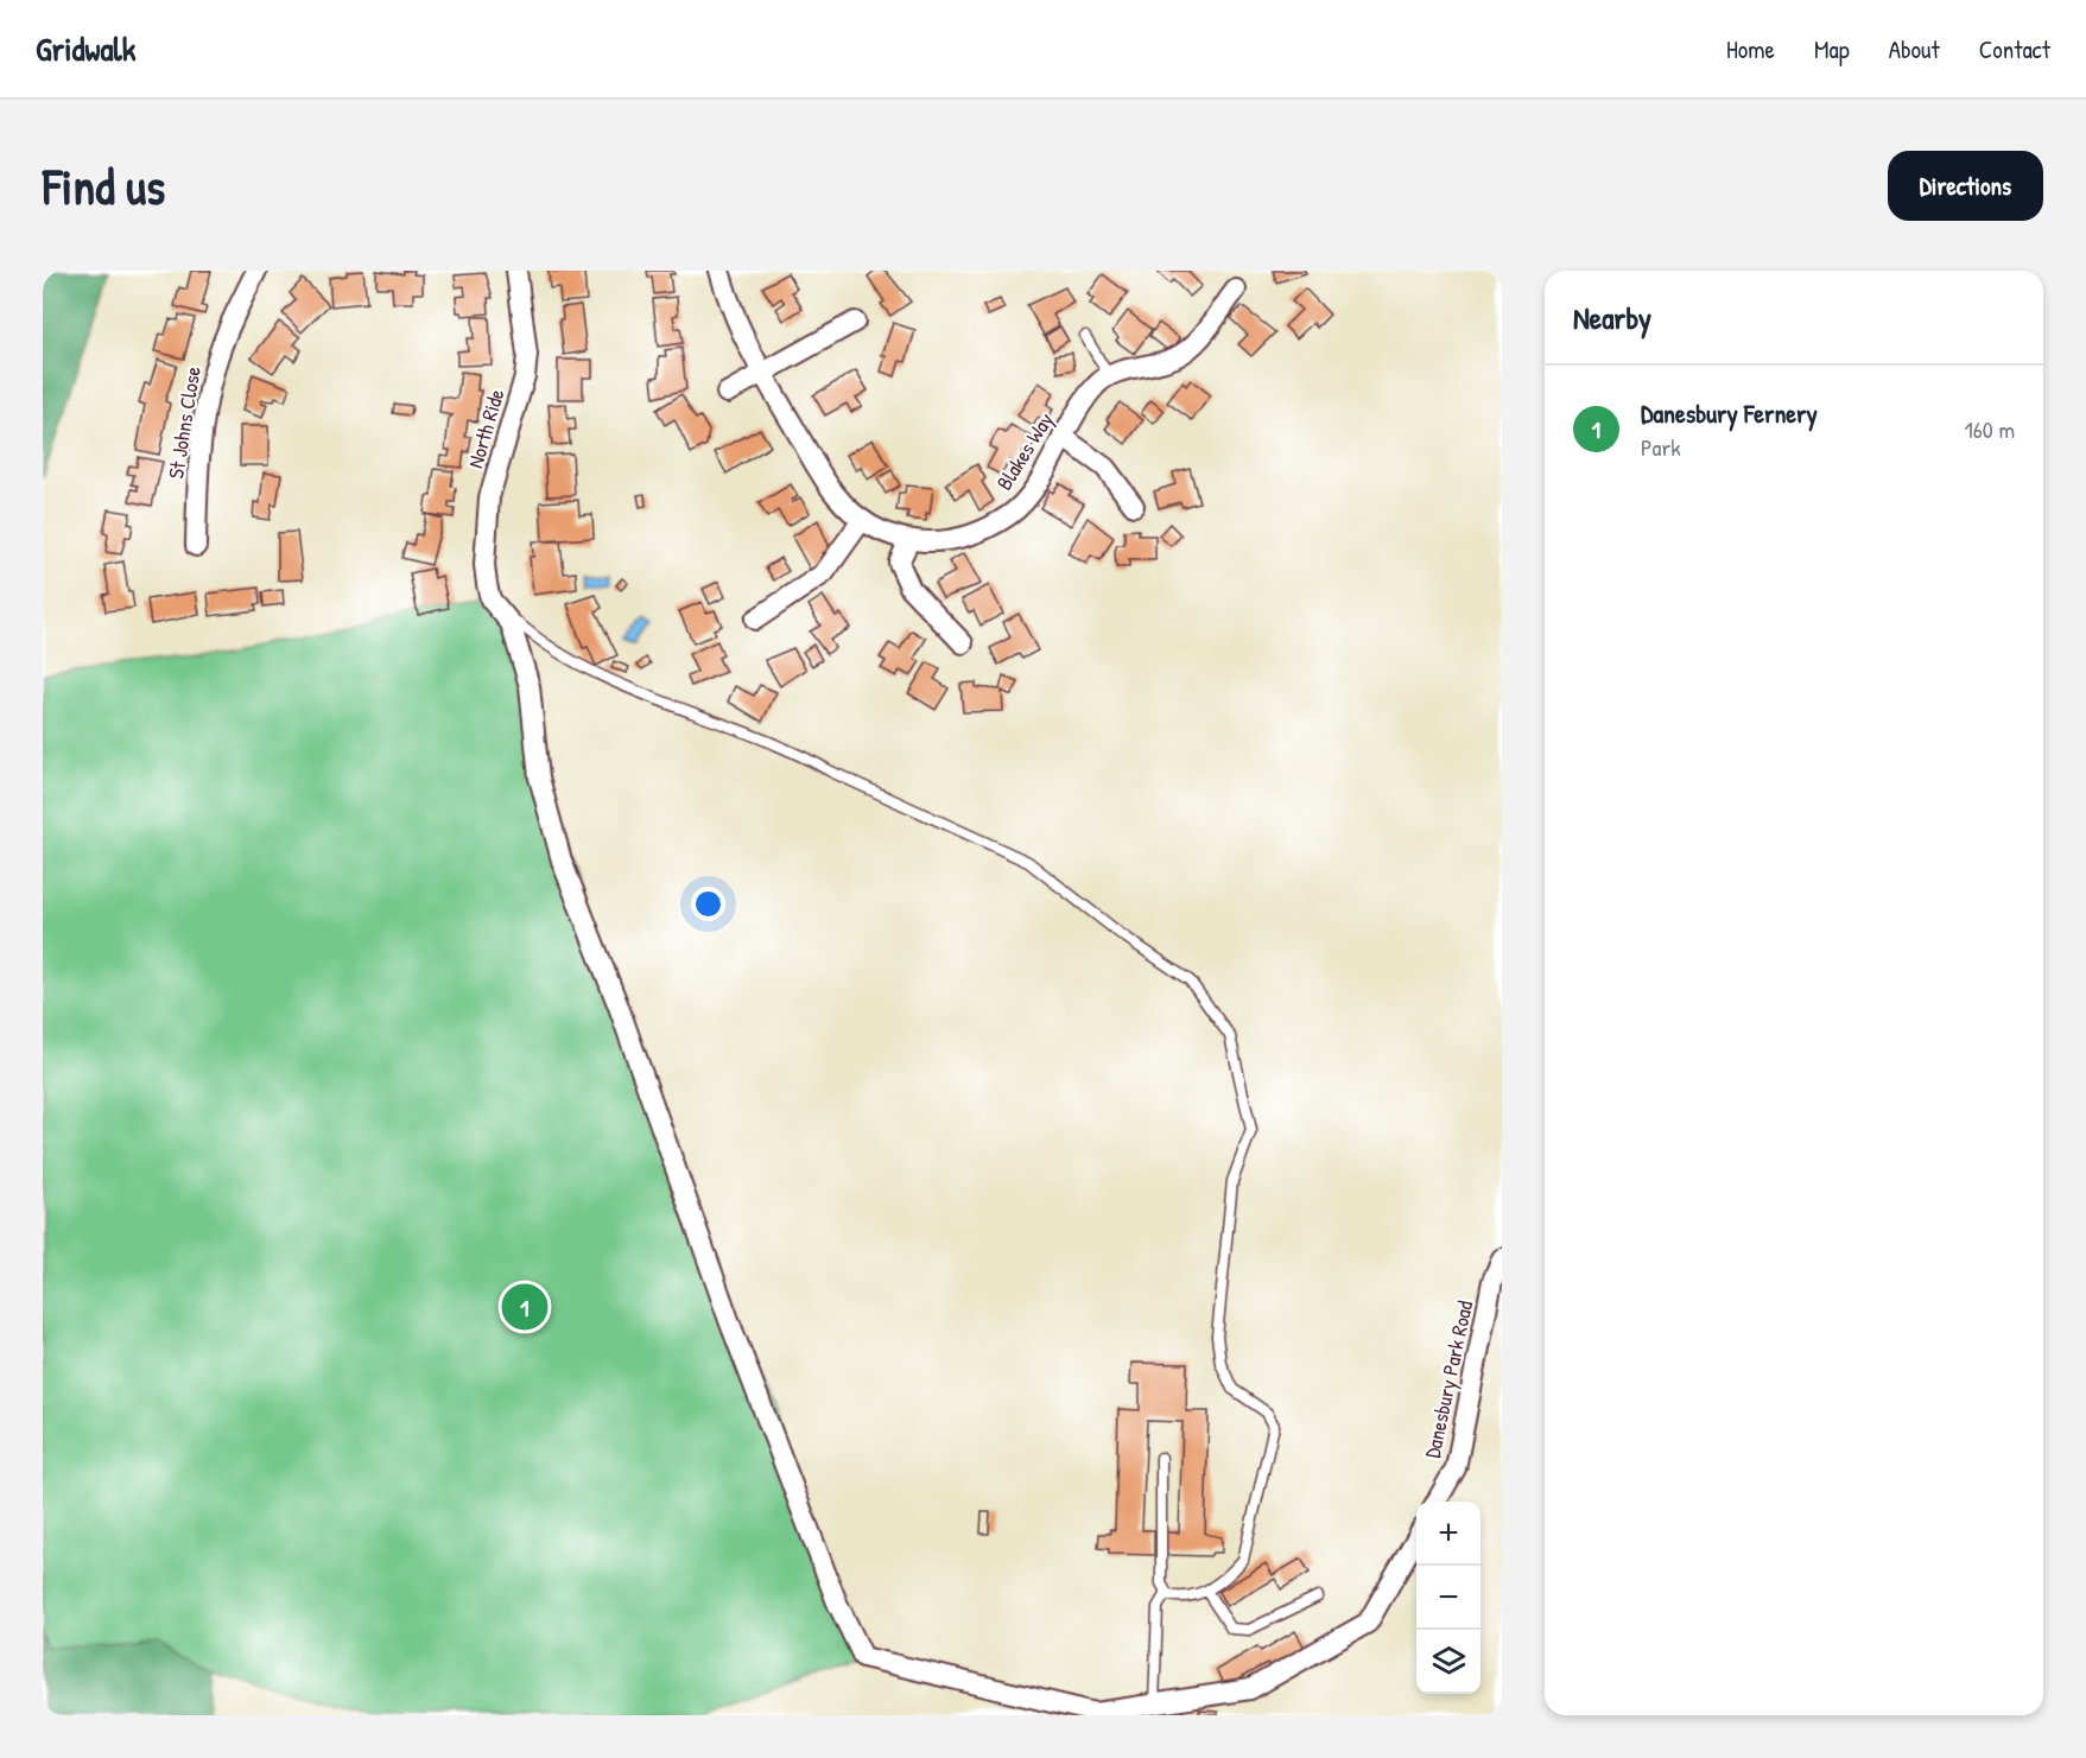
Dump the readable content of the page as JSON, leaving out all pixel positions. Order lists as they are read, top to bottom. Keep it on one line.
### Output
{"streets":{"street":["St Johns Close","North Ride","Blakes Way","Danesbury Park Road"]},"page":{"header":"Gridwalk","nav":["Home","Map","About","Contact"],"buttons":"Directions","title":"Find us","heading":"Nearby","list":[{"mark":"1","name":"Danesbury Fernery","note":"Park","value":"160 m"}],"pins":"1","map_buttons":["+","−"]}}
